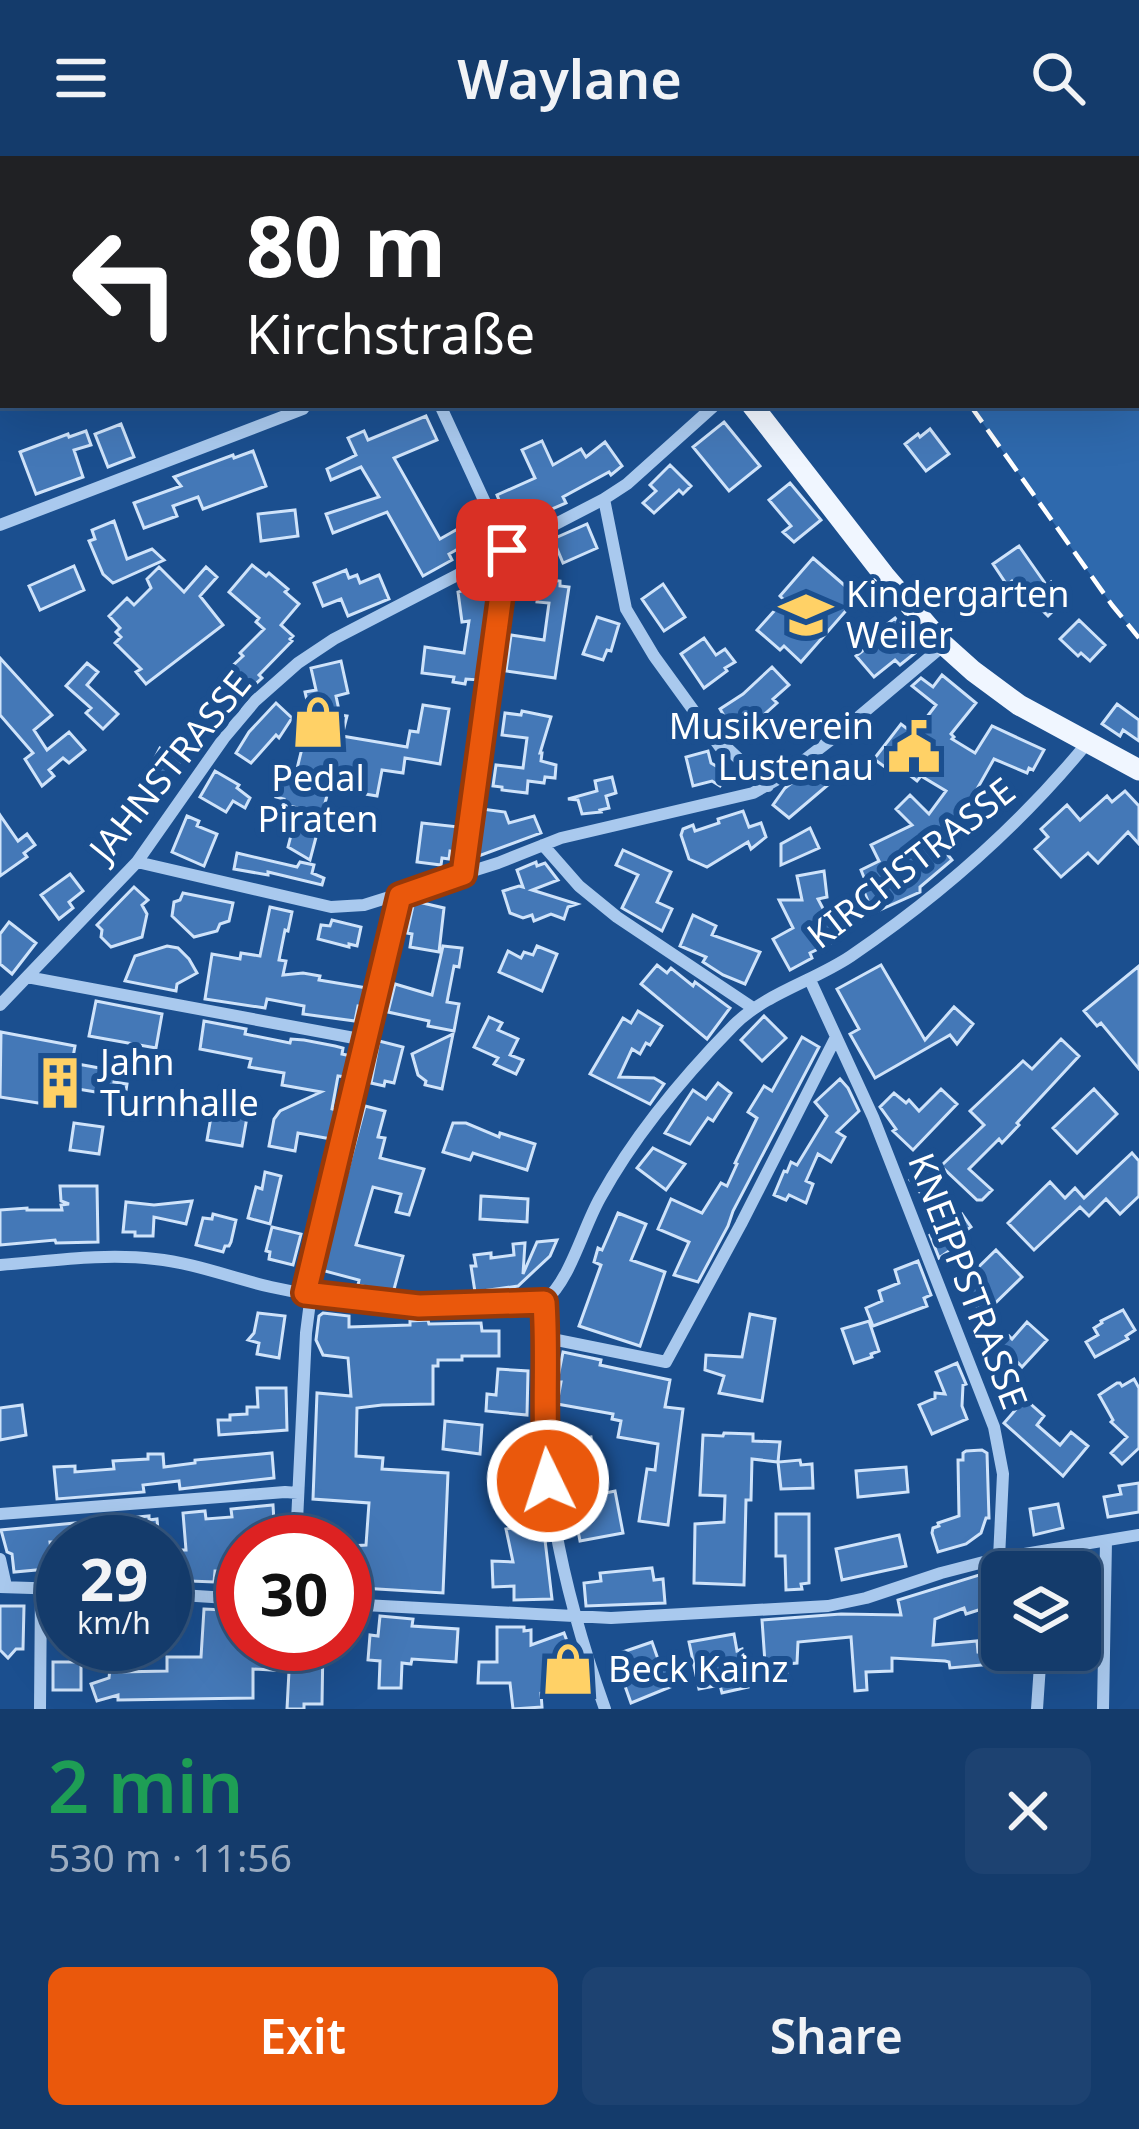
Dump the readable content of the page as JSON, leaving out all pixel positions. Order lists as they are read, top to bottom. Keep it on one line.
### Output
{"streets":{"street":["JAHNSTRASSE","KIRCHSTRASSE","KNEIPPSTRASSE"]},"crossings":[["KIRCHSTRASSE","KNEIPPSTRASSE"]],"places":{"school or university":["Kindergarten Weiler"],"shop":["Pedal Piraten","Beck Kainz"],"public building":["Musikverein Lustenau"],"building":["Jahn Turnhalle"]},"page":{"header":"Waylane","turn":["80 m","Kirchstraße"],"speed":"29 km/h","limit":"30","heading":["2 min","530 m · 11:56"],"buttons":["Exit","Share"]}}
